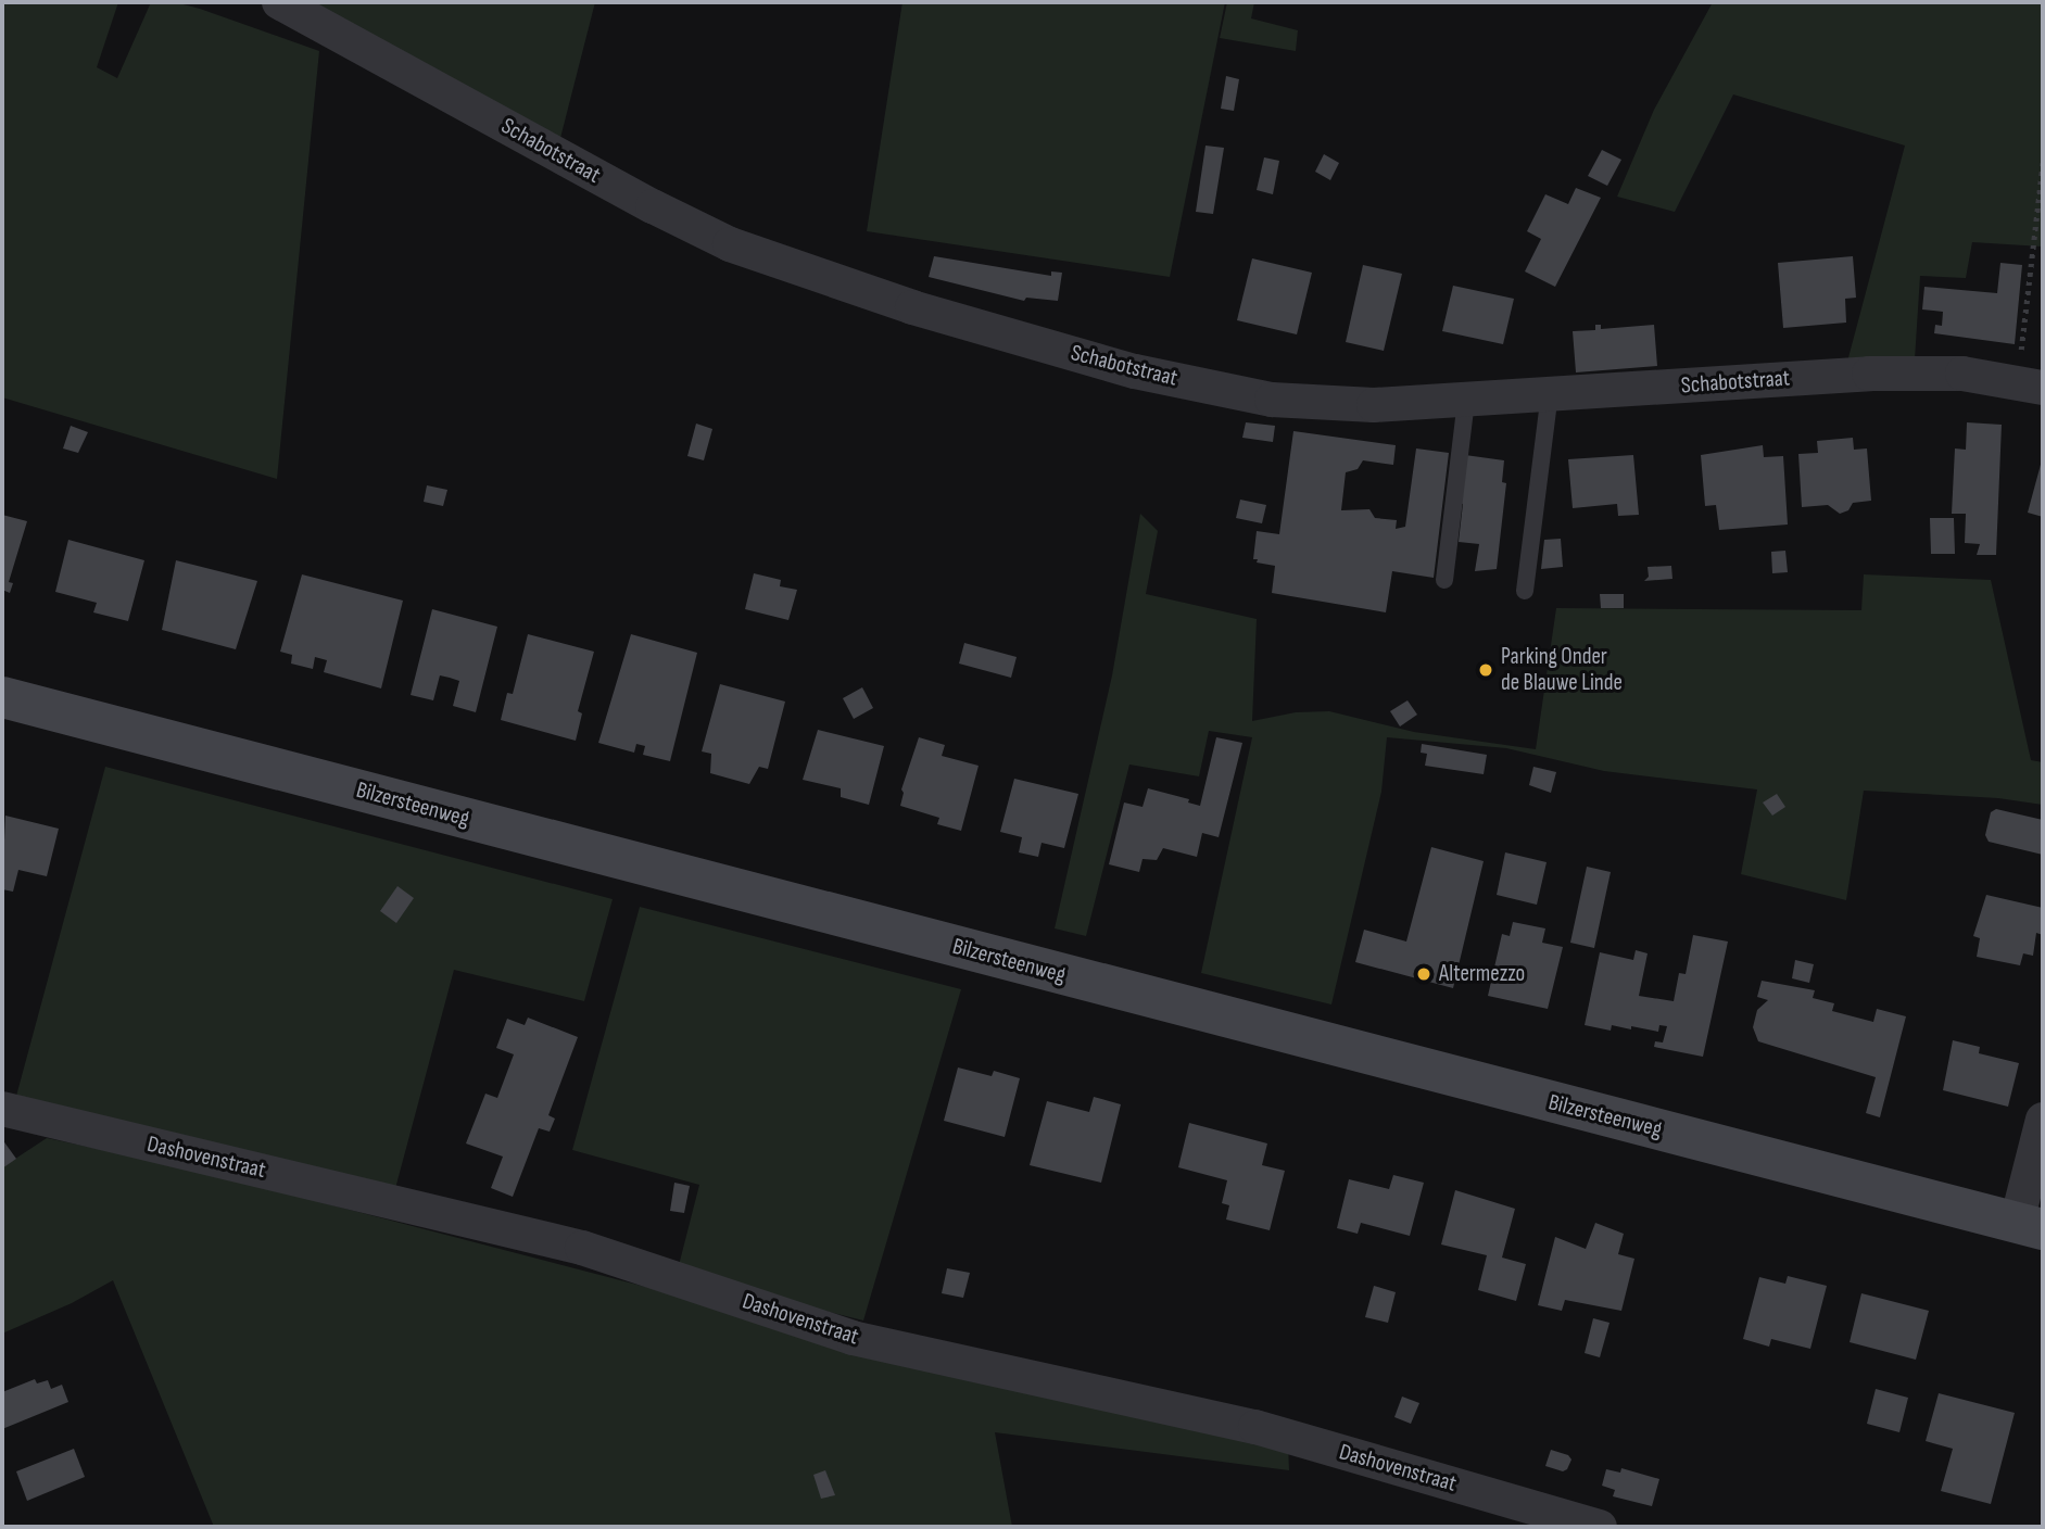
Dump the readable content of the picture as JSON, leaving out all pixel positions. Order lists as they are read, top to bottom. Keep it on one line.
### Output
{"streets":{"main road":["Bilzersteenweg"],"street":["Schabotstraat","Dashovenstraat"]},"places":["Parking Onder de Blauwe Linde","Altermezzo"]}
